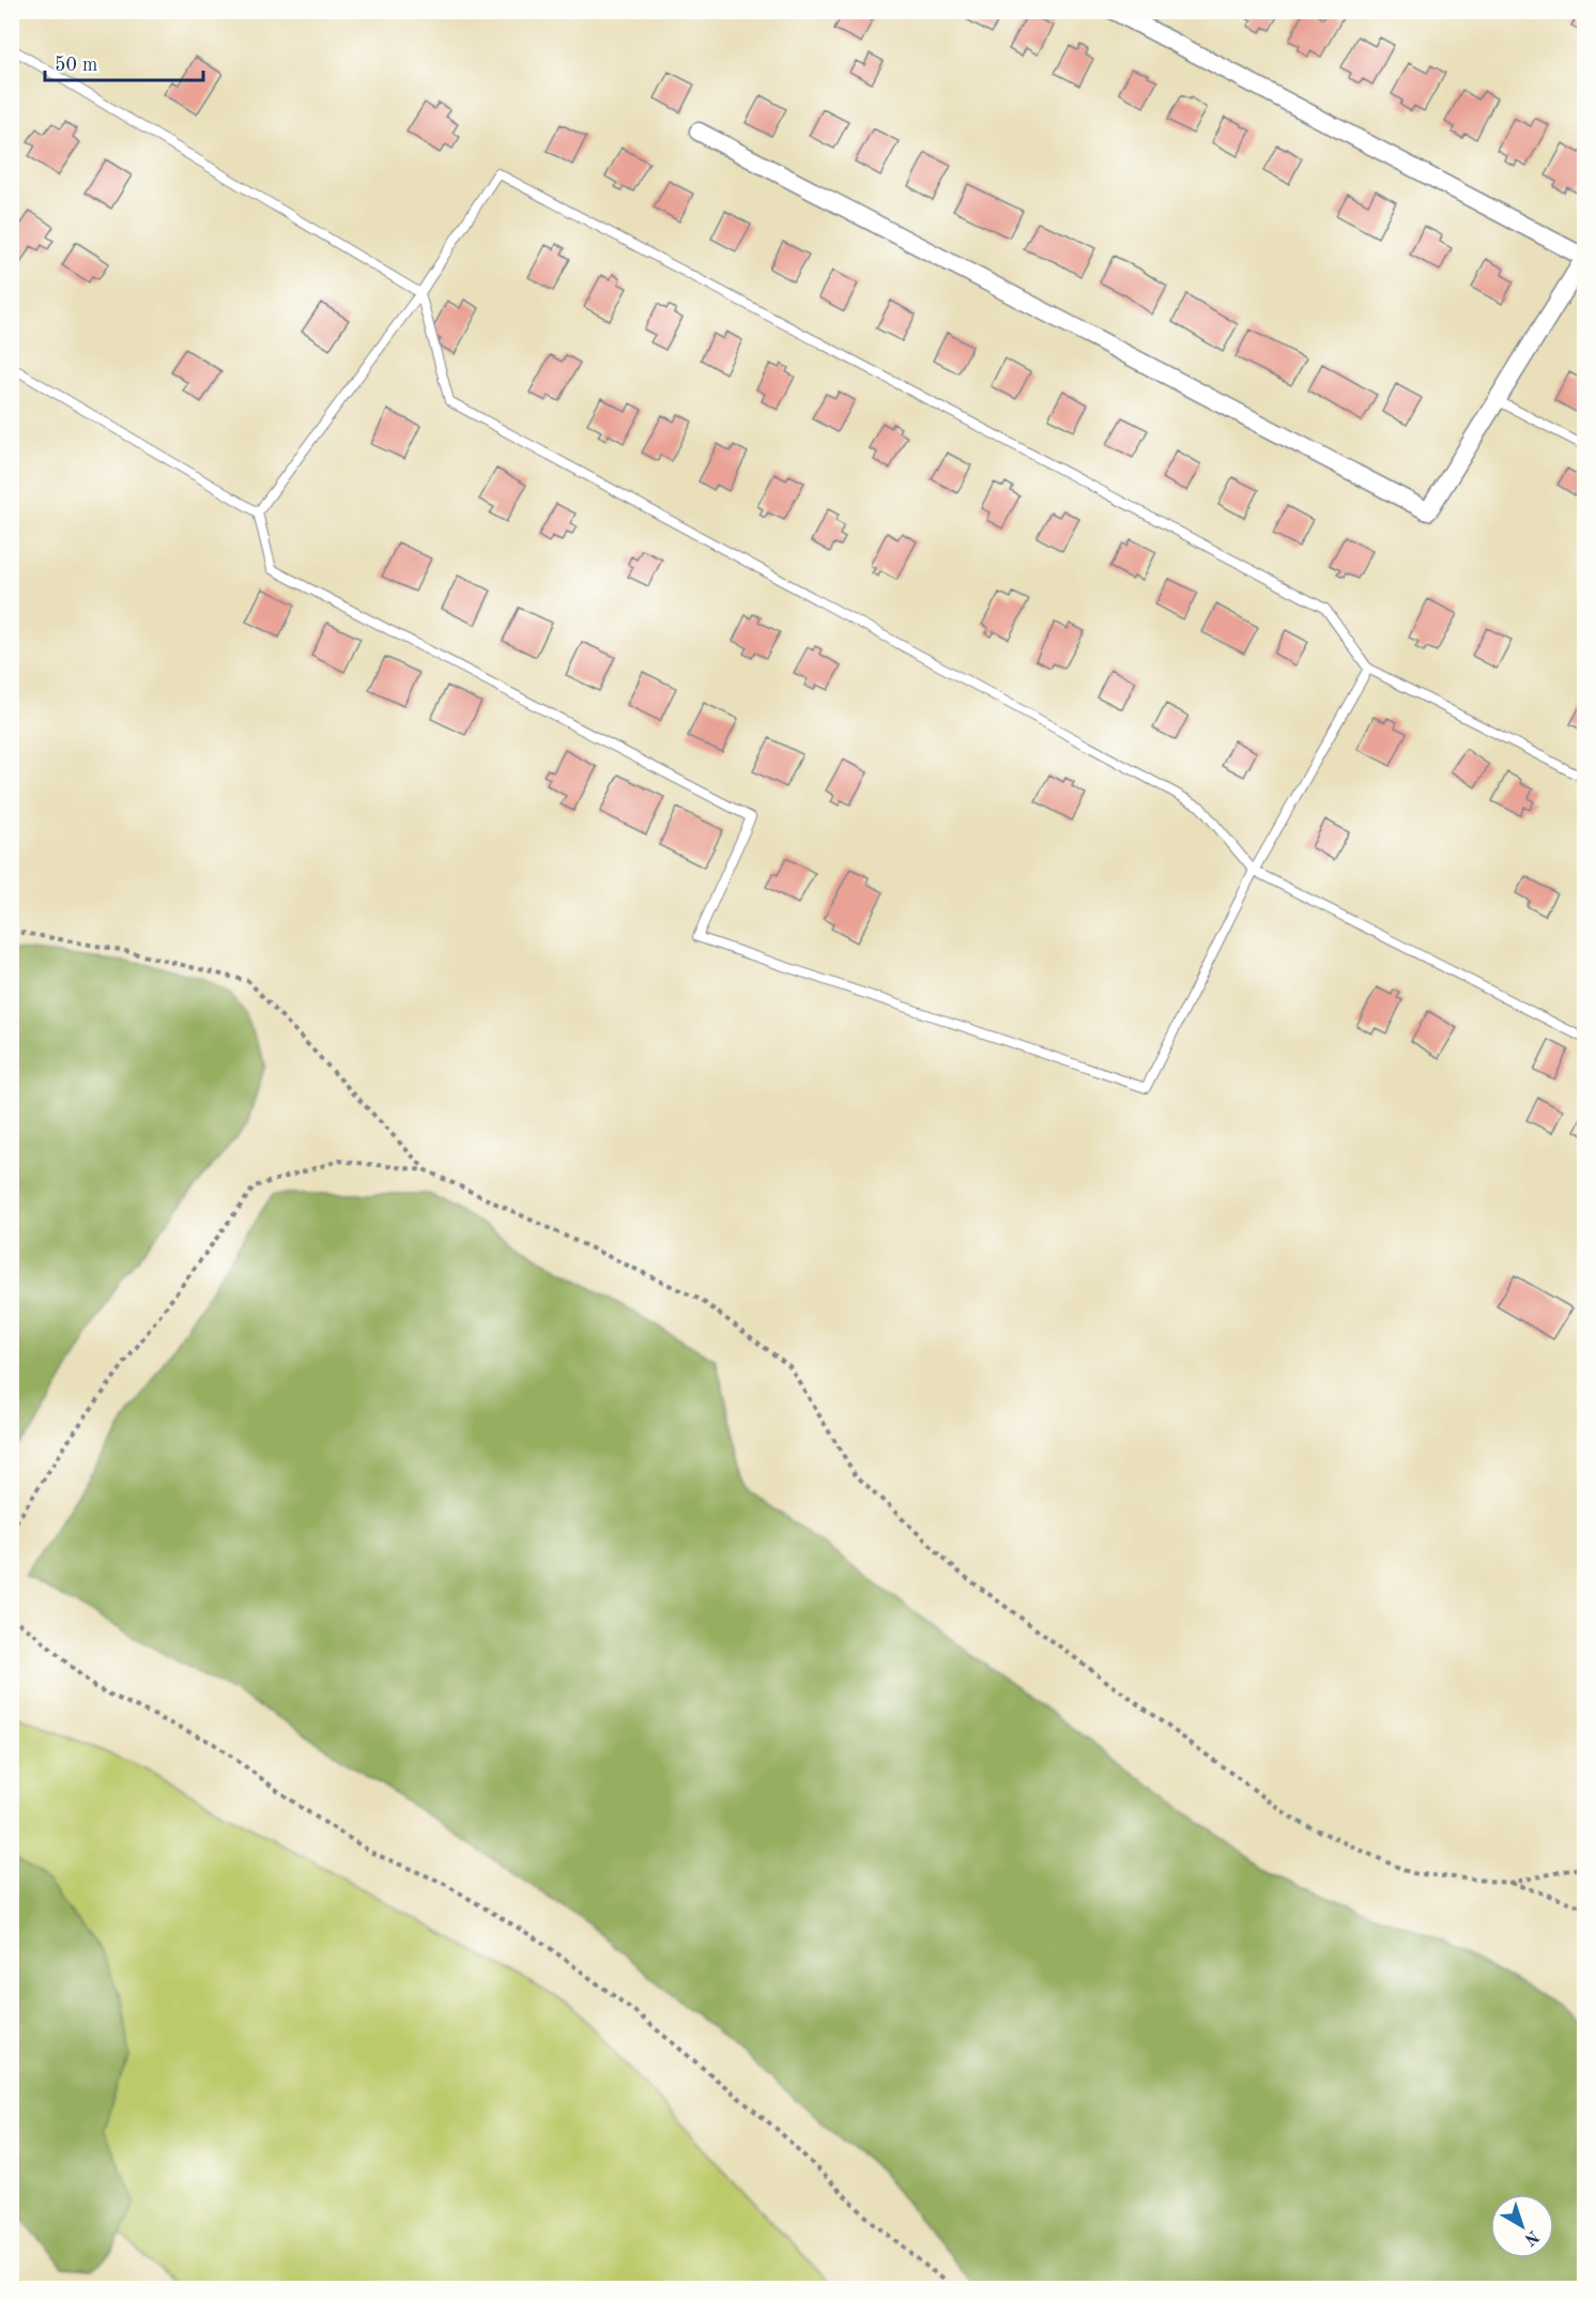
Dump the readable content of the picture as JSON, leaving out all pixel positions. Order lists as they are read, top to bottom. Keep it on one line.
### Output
{"scale_bar":"50 m","north":"bottom right"}
